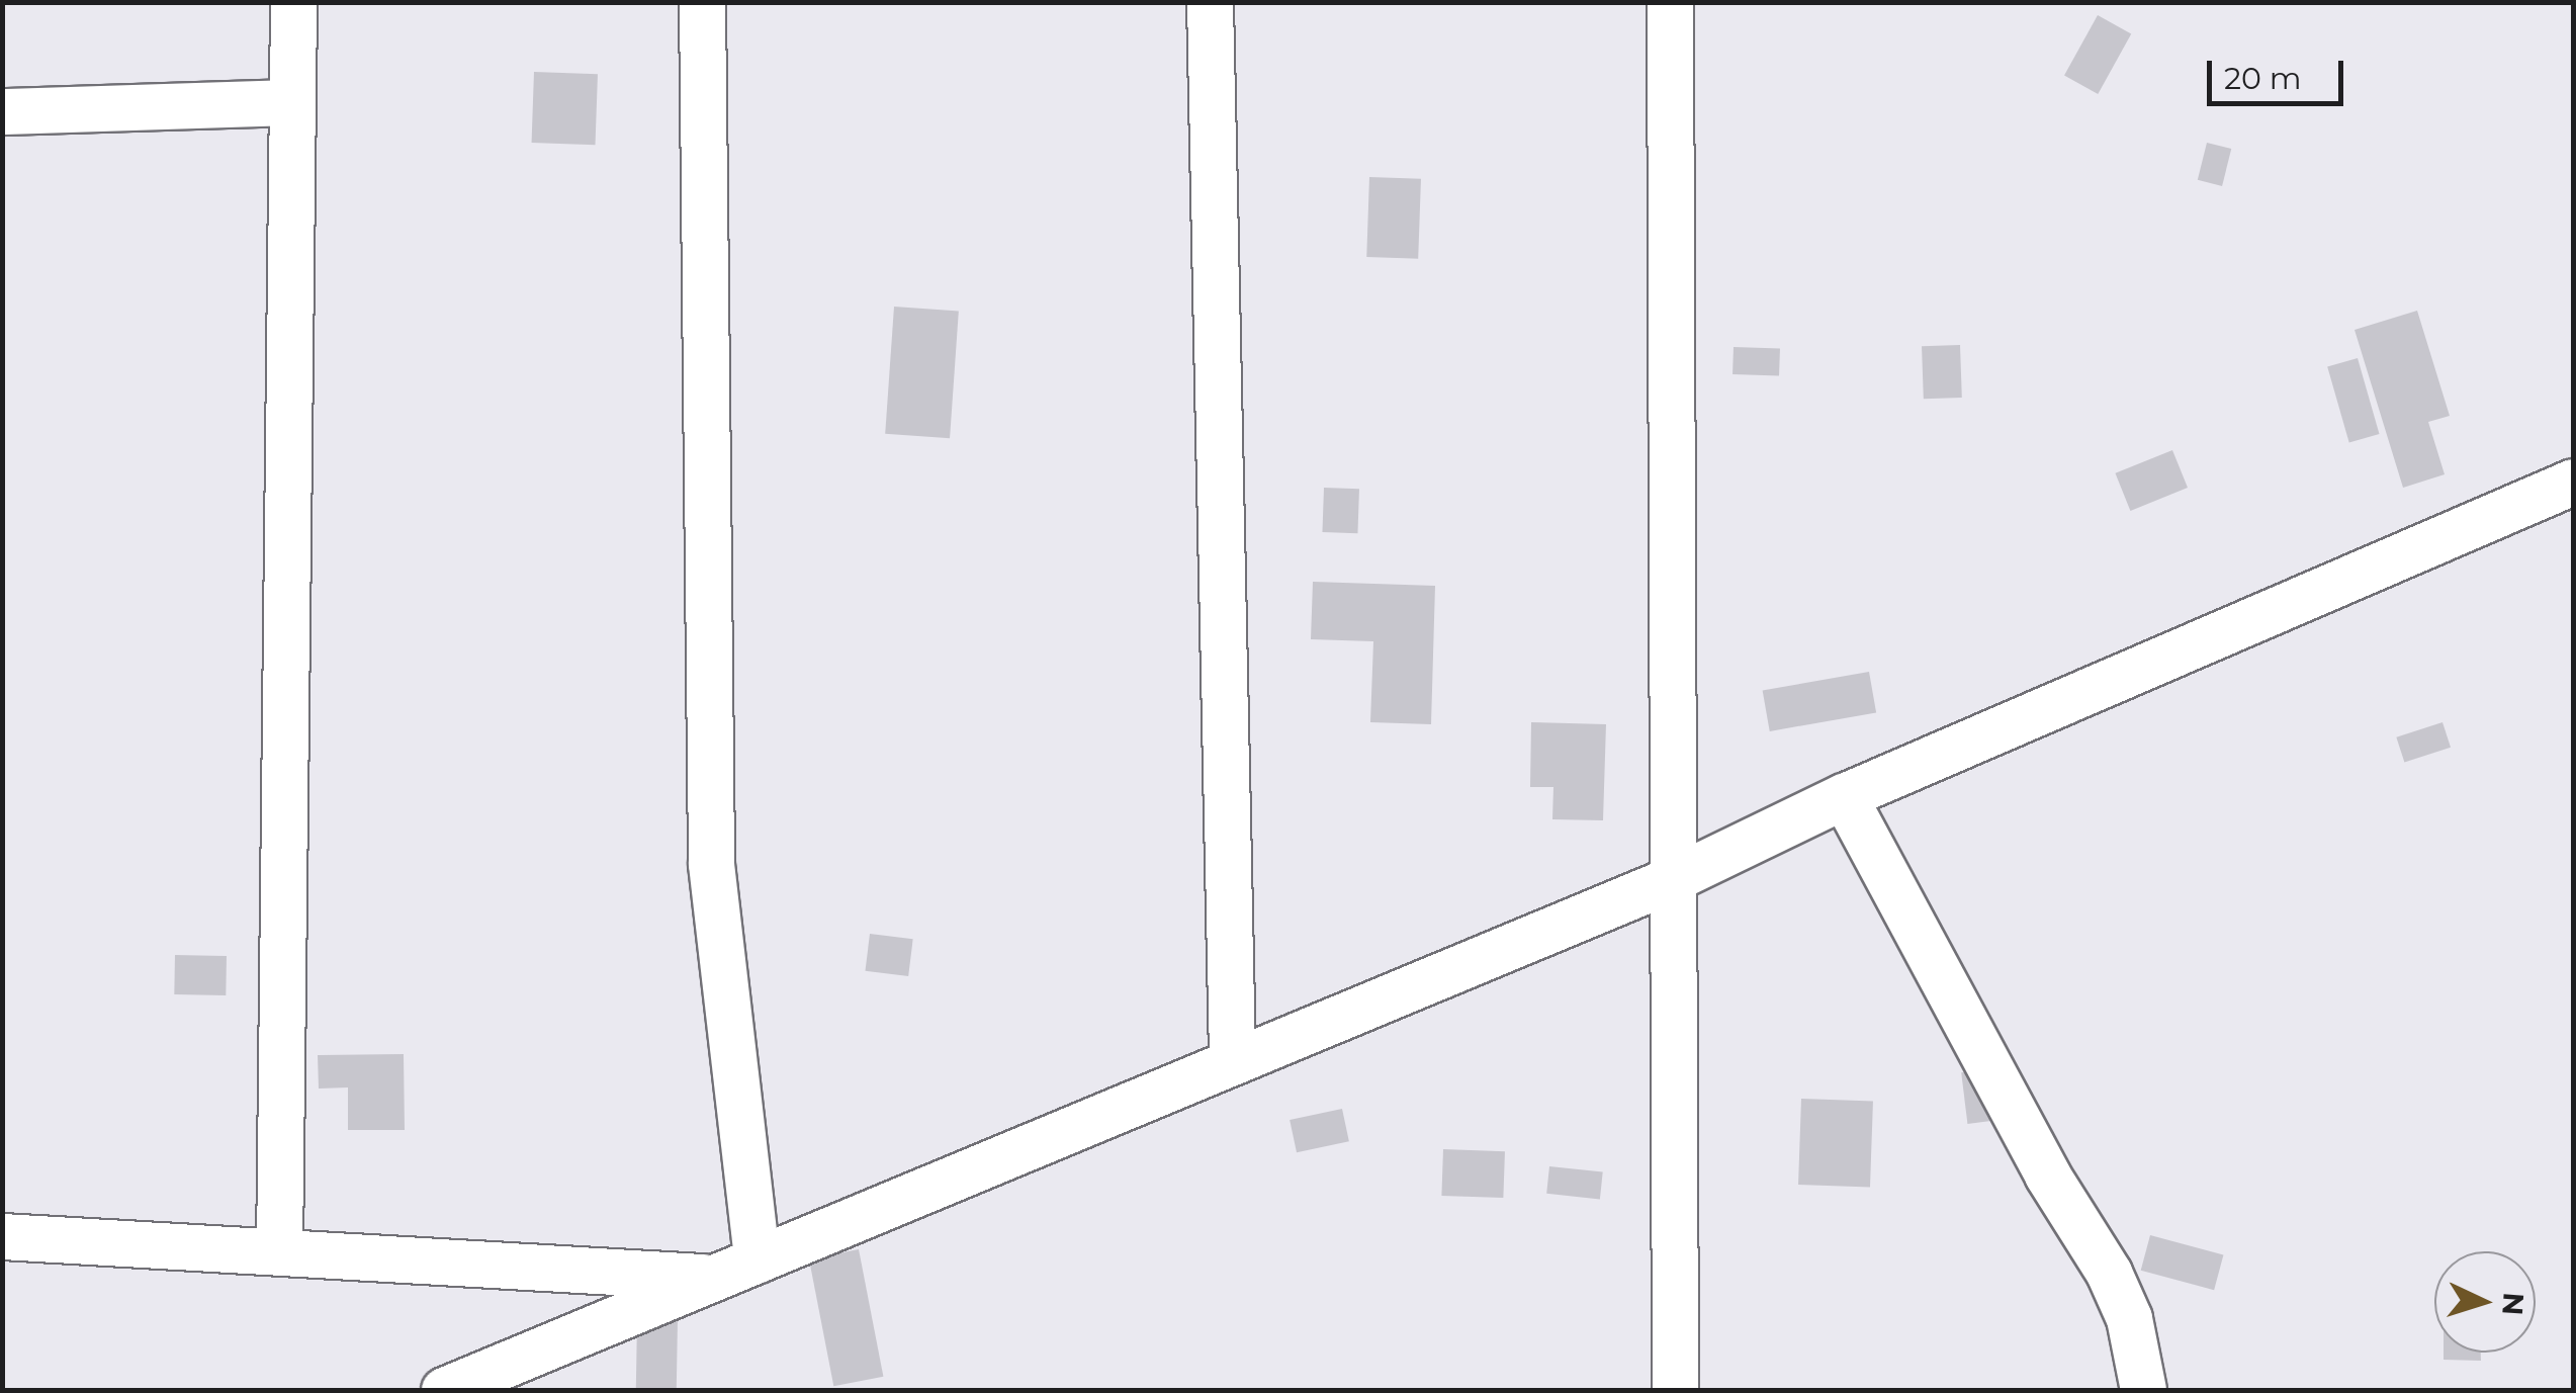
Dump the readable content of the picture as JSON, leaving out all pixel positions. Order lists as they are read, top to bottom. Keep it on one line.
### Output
{"scale_bar":"20 m","north":"right"}
